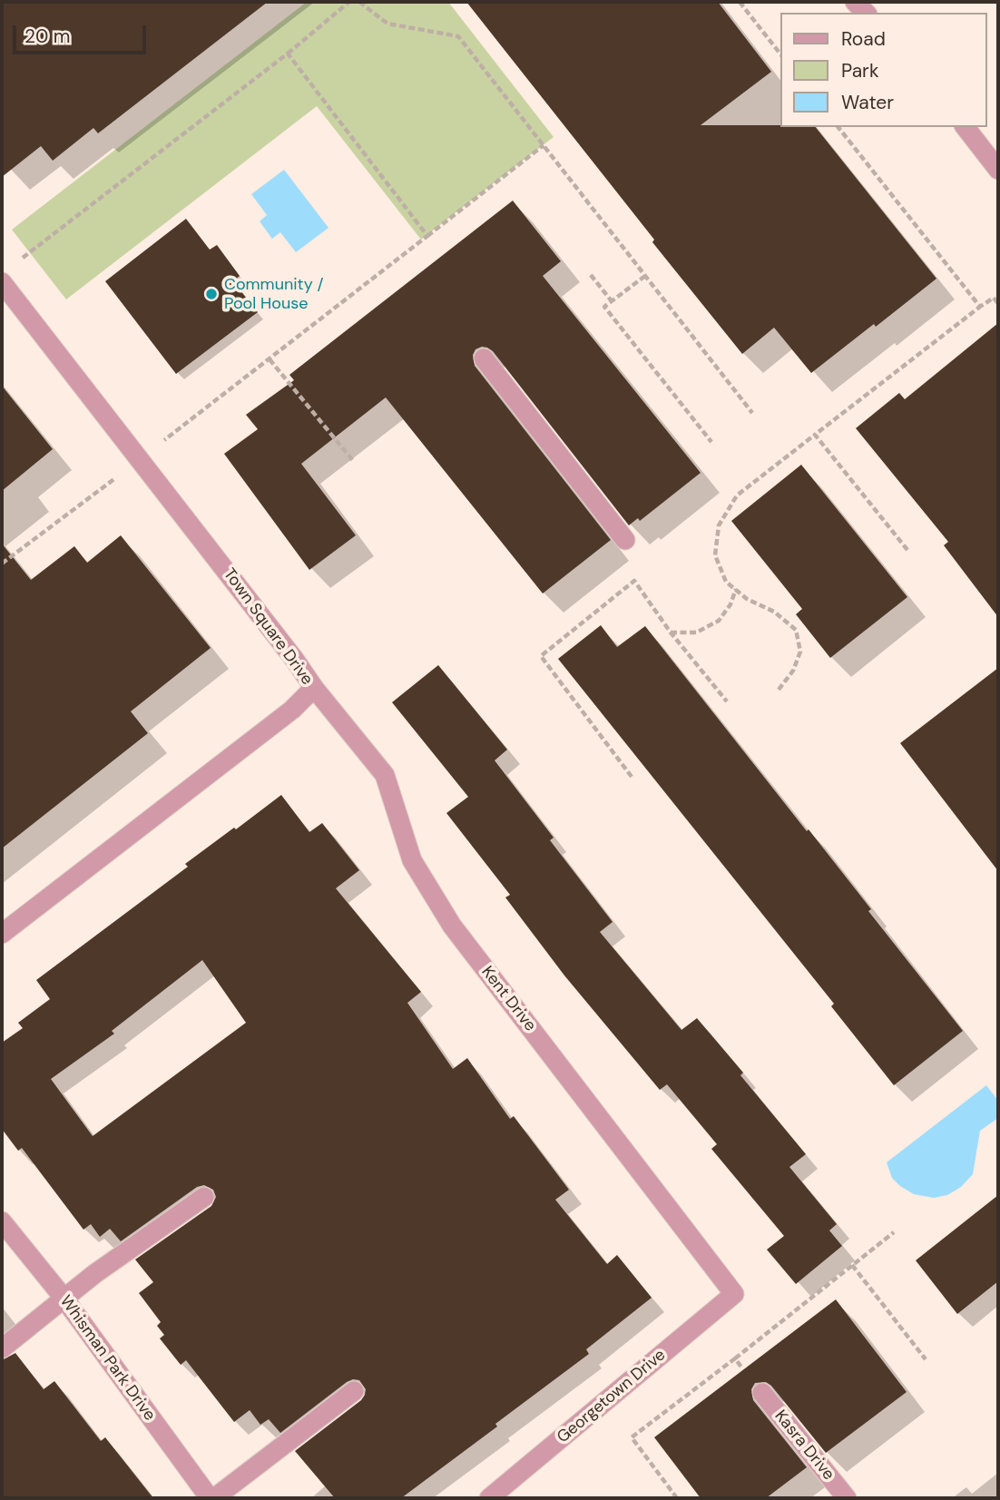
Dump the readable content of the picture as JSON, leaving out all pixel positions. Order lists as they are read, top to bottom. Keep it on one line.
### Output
{"streets":{"street":["Town Square Drive","Kent Drive","Whisman Park Drive","Georgetown Drive","Kasra Drive"]},"crossings":[["Town Square Drive","Kent Drive"],["Kent Drive","Georgetown Drive"]],"places":["Community / Pool House"],"legend":["Road","Park","Water"],"scale_bar":"20 m"}
